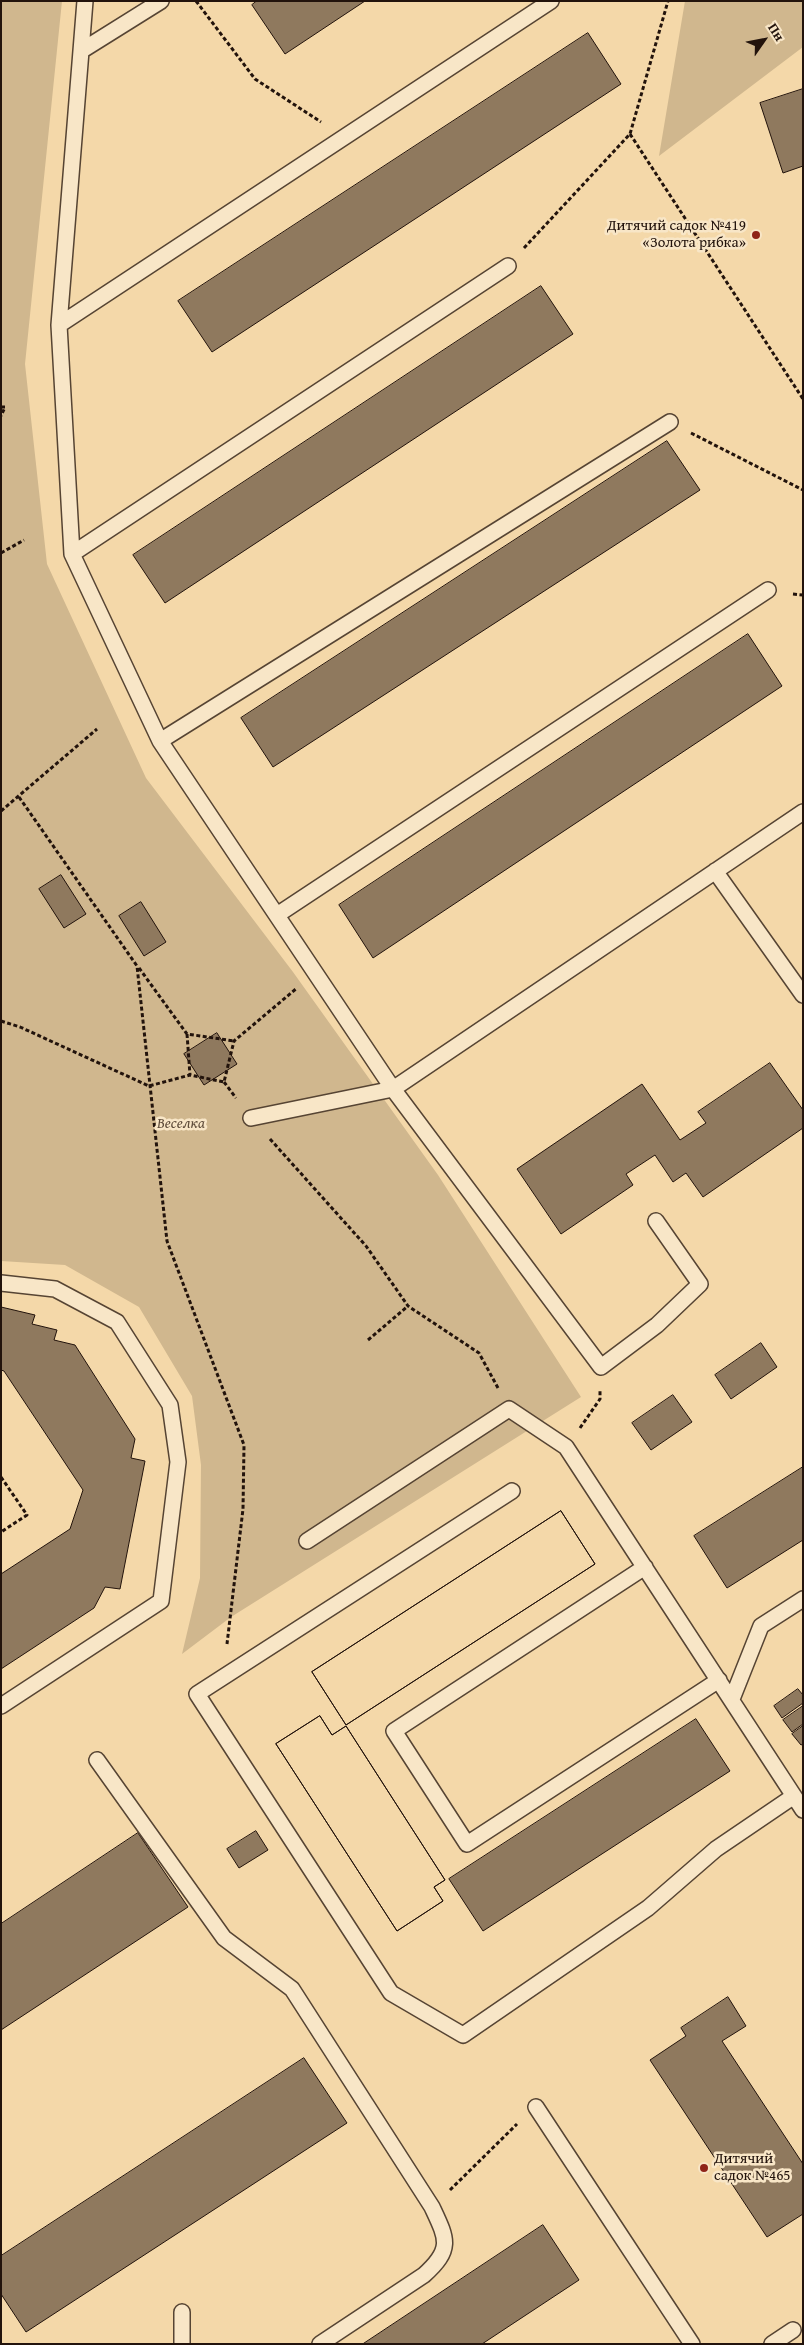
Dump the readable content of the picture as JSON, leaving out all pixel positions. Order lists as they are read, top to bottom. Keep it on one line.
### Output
{"parks":["Веселка"],"places":["Дитячий садок №419 «Золота рибка»","Дитячий садок №465"],"north":"top right"}
